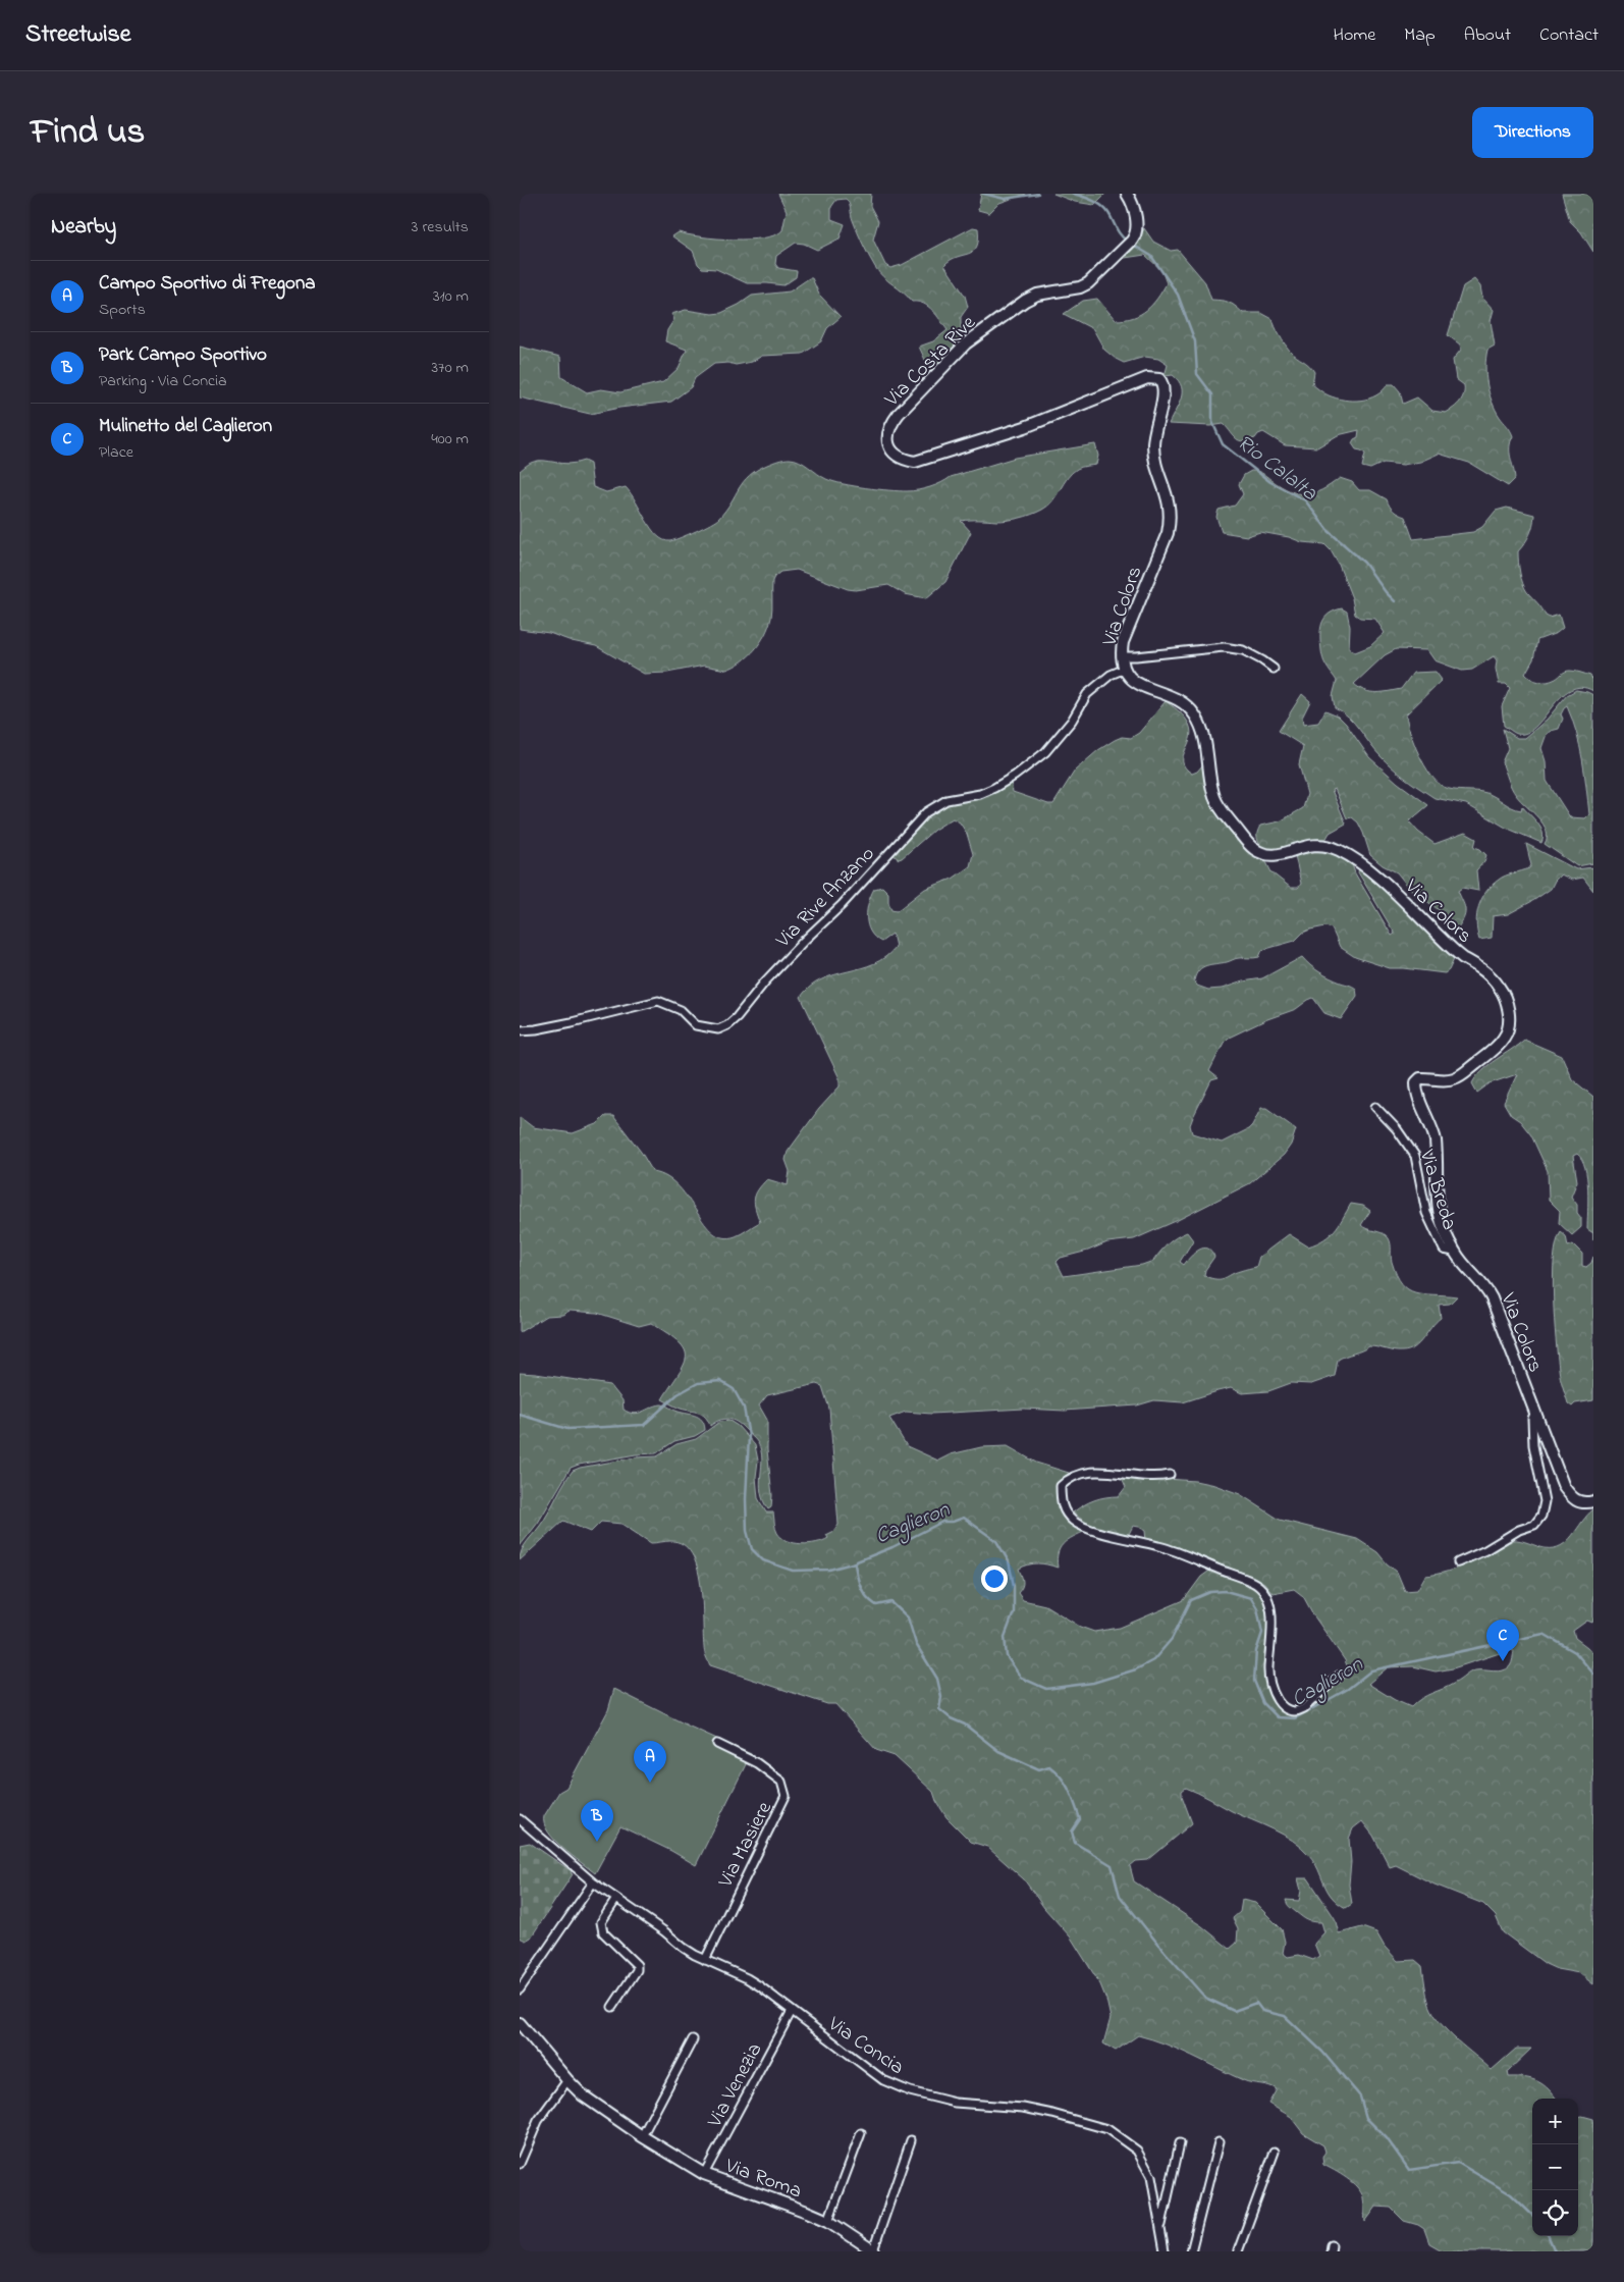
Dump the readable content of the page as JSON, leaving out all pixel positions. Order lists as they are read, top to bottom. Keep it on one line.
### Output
{"streets":{"street":["Via Costa Rive","Via Colors","Via Rive Anzano","Via Breda","Via Masiere","Via Concia","Via Venezia","Via Roma"]},"crossings":[["Via Costa Rive","Via Colors"],["Via Colors","Via Rive Anzano"],["Via Colors","Via Breda"],["Via Masiere","Via Concia"],["Via Concia","Via Venezia"],["Via Venezia","Via Roma"]],"water":["Rio Calalta","Caglieron"],"page":{"header":"Streetwise","nav":["Home","Map","About","Contact"],"title":"Find us","buttons":"Directions","heading":["Nearby","3 results"],"list":[{"mark":"A","name":"Campo Sportivo di Fregona","note":"Sports","value":"310 m"},{"mark":"B","name":"Park Campo Sportivo","note":"Parking · Via Concia","value":"370 m"},{"mark":"C","name":"Mulinetto del Caglieron","note":"Place","value":"400 m"}],"pins":["C","A","B"],"map_buttons":["+","−"]}}
